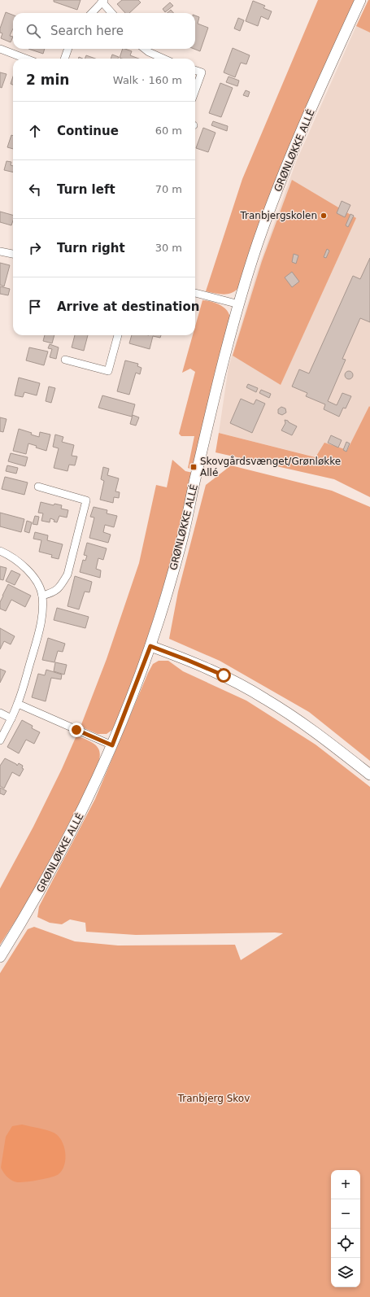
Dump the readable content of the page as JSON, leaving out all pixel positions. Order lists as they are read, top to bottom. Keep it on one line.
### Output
{"streets":{"street":["GRØNLØKKE ALLÉ"]},"parks":["Tranbjerg Skov"],"places":{"other":["Tranbjergskolen"],"transit":["Skovgårdsvænget/Grønløkke Allé"]},"page":{"search":"Search here","heading":["2 min","Walk · 160 m"],"list":[["Continue","60 m"],["Turn left","70 m"],["Turn right","30 m"],"Arrive at destination"],"map_buttons":["+","−"]}}
